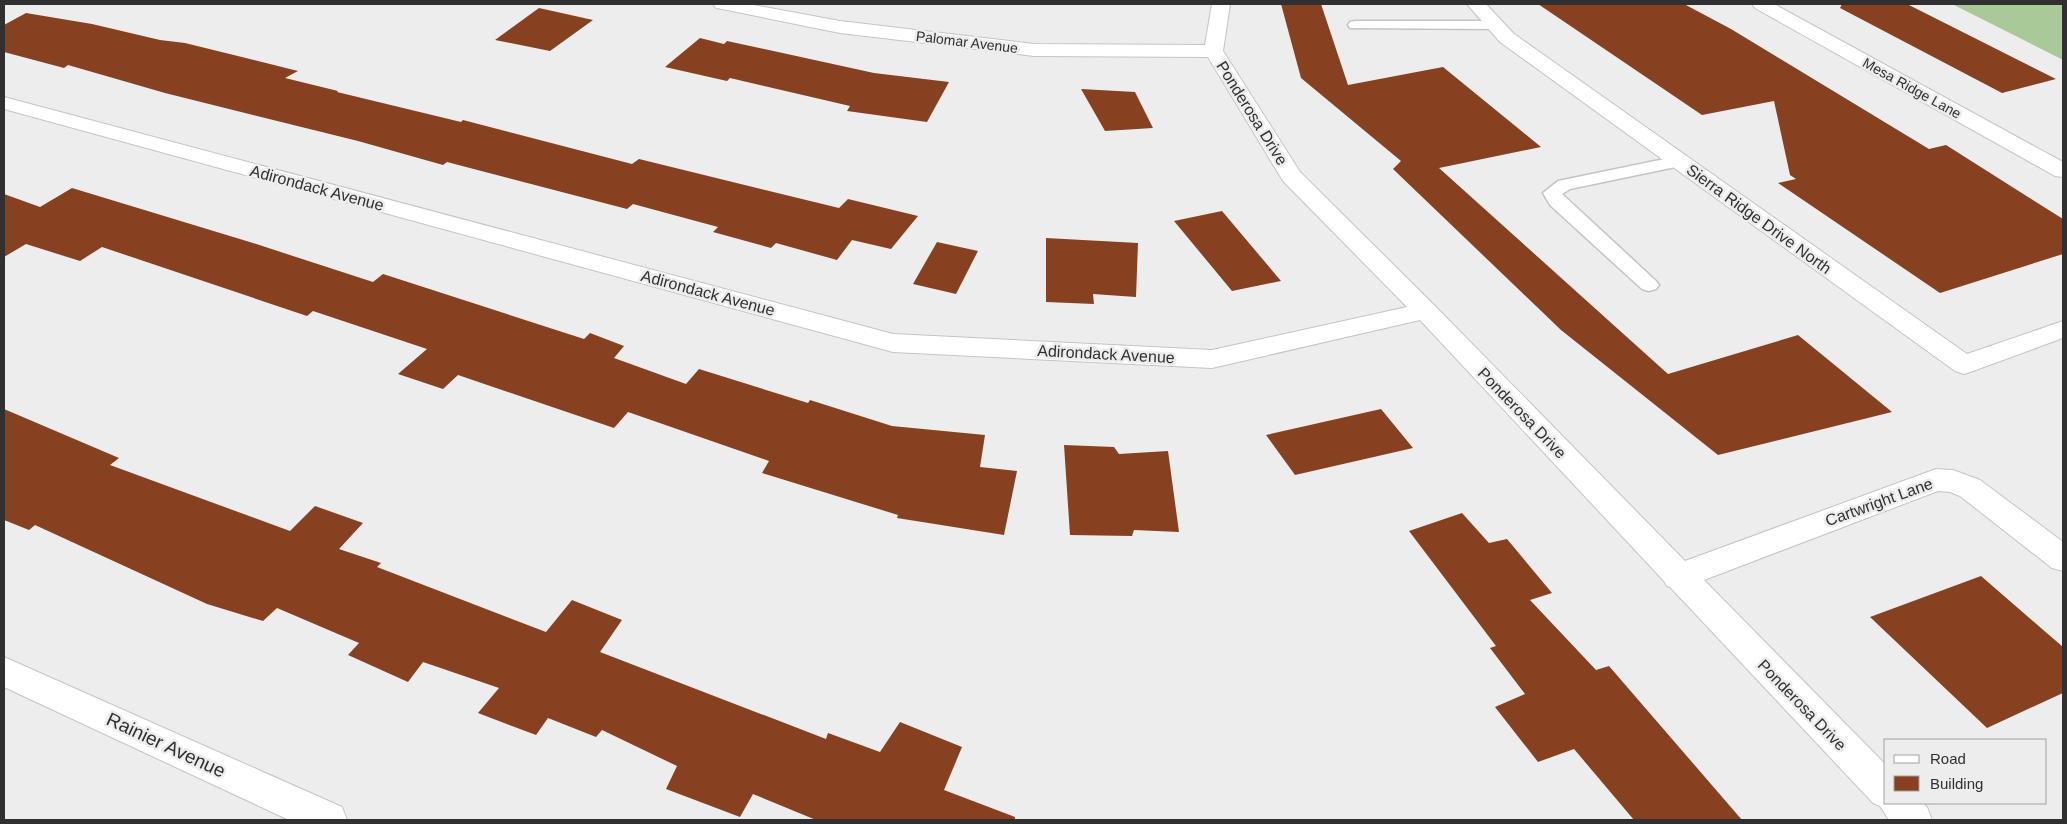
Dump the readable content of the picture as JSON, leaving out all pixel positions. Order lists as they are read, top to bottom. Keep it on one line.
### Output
{"streets":{"street":["Palomar Avenue","Mesa Ridge Lane","Ponderosa Drive","Adirondack Avenue","Sierra Ridge Drive North","Cartwright Lane","Rainier Avenue"]},"crossings":[["Palomar Avenue","Ponderosa Drive"],["Ponderosa Drive","Adirondack Avenue"],["Ponderosa Drive","Cartwright Lane"]],"legend":["Road","Building"]}
